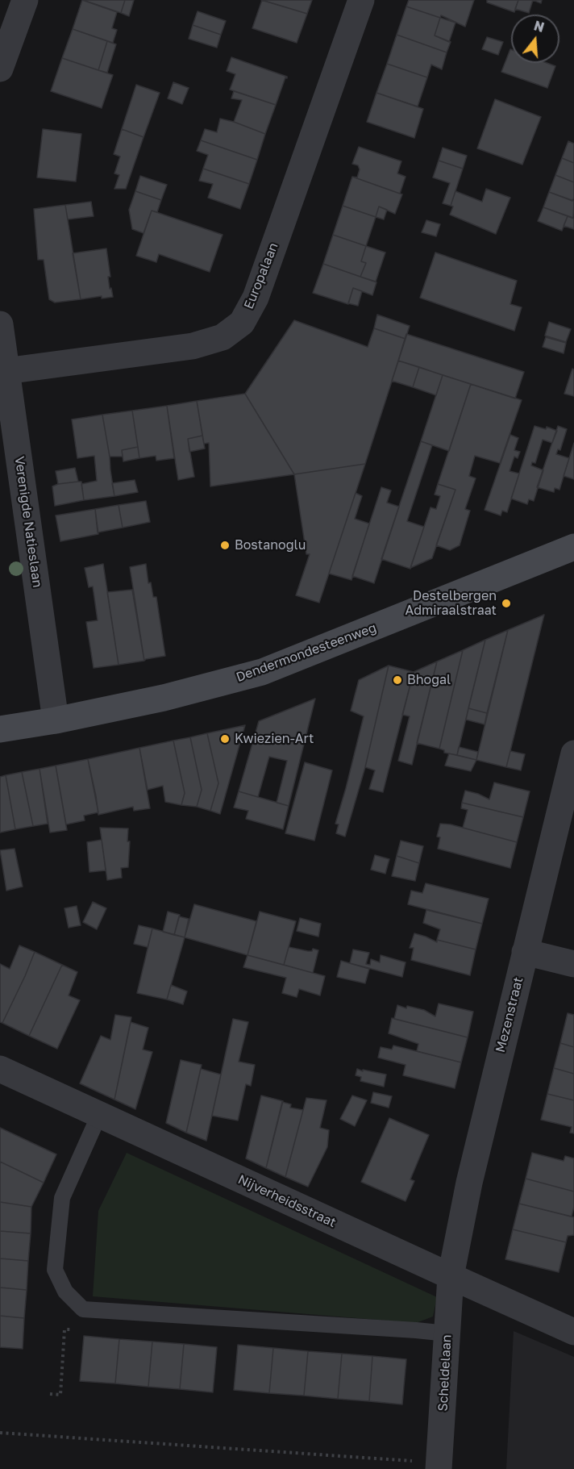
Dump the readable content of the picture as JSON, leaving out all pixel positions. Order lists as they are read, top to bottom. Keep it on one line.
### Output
{"streets":{"main road":["Dendermondesteenweg"],"street":["Europalaan","Verenigde Natieslaan","Mezenstraat","Nijverheidsstraat","Scheldelaan"]},"crossings":[["Europalaan","Verenigde Natieslaan"],["Verenigde Natieslaan","Dendermondesteenweg"],["Mezenstraat","Nijverheidsstraat"],["Mezenstraat","Scheldelaan"],["Nijverheidsstraat","Scheldelaan"]],"places":["Bostanoglu","Destelbergen Admiraalstraat","Bhogal","Kwiezien-Art"],"north":"top"}
